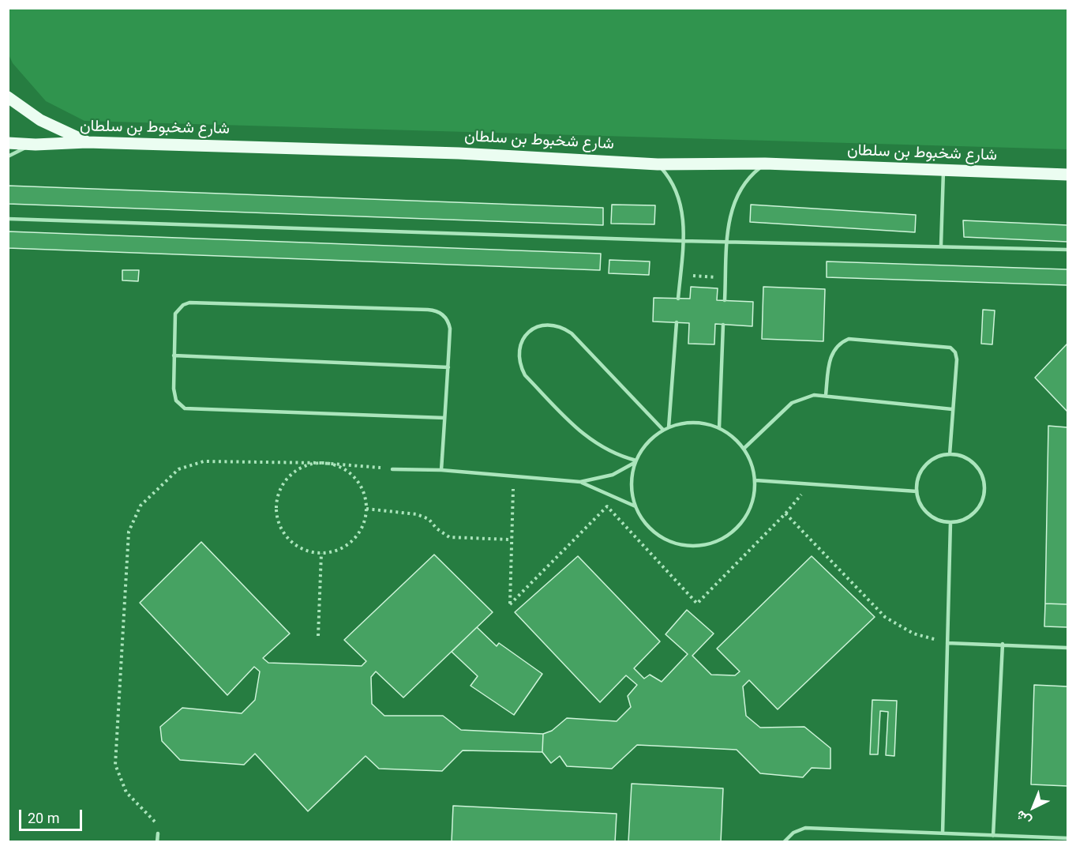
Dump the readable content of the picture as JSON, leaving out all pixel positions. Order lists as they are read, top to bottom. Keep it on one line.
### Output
{"streets":{"main road":["شارع شخبوط بن سلطان"]},"scale_bar":"20 m","north":"bottom left"}
